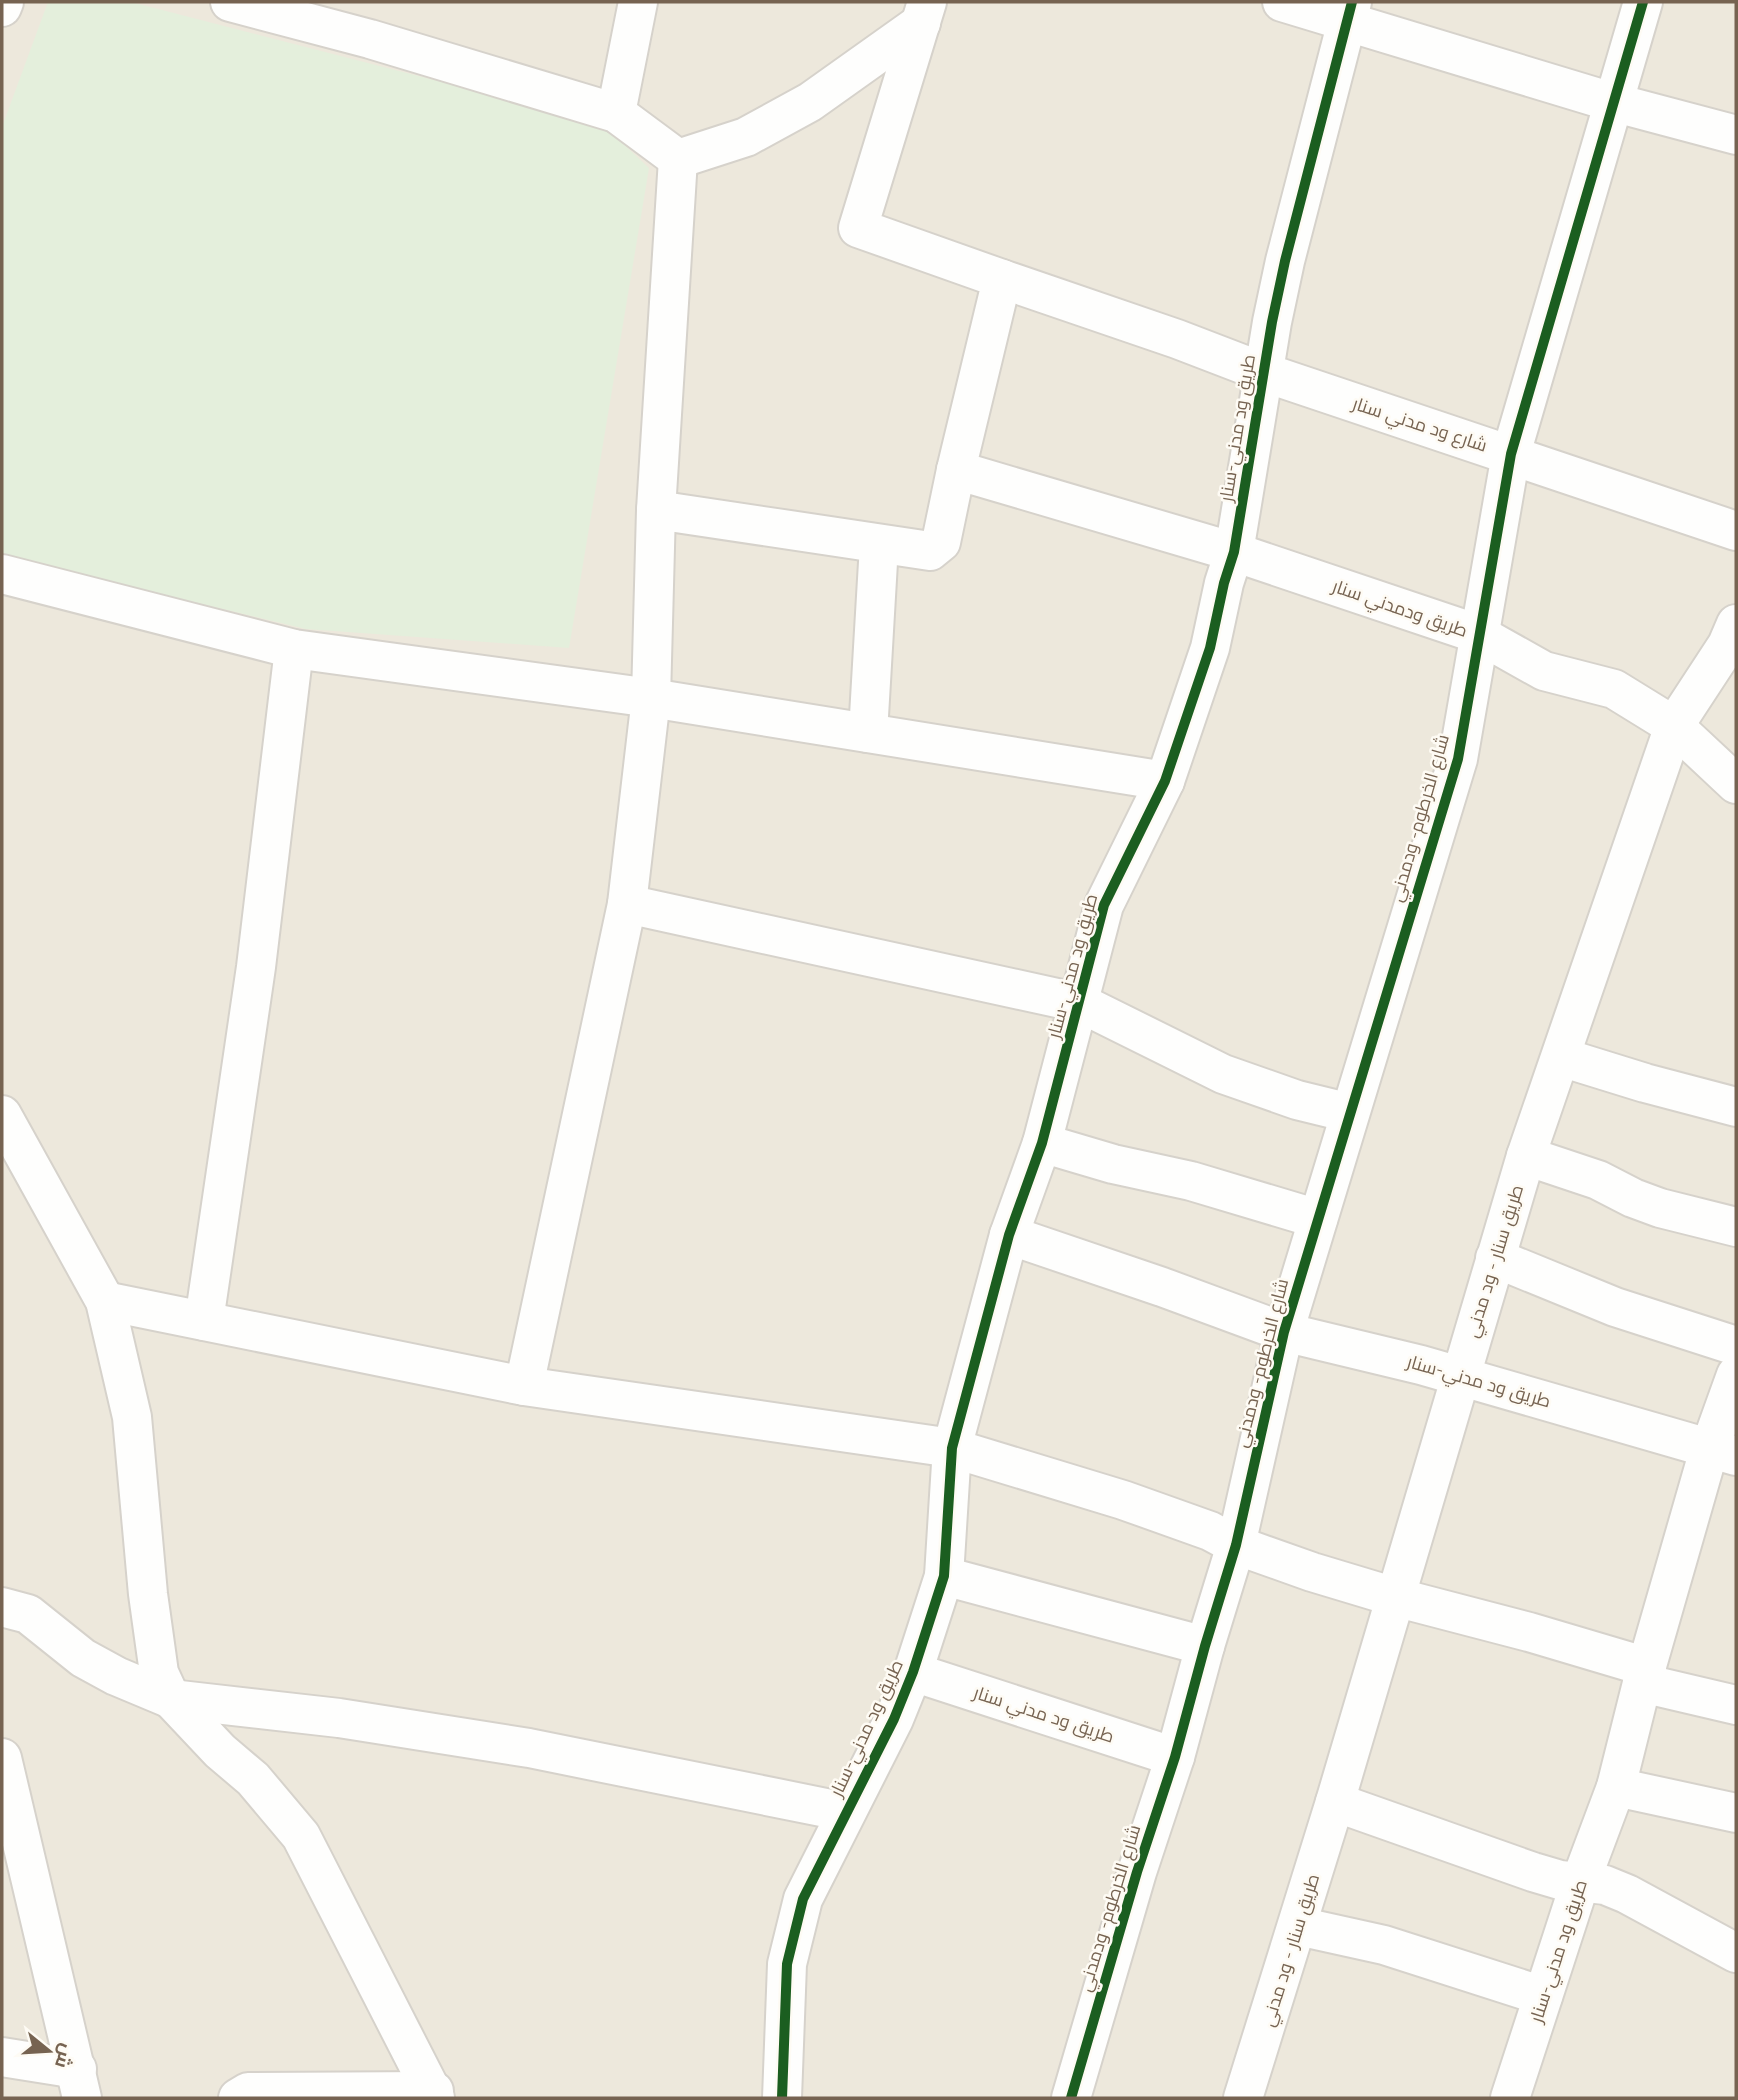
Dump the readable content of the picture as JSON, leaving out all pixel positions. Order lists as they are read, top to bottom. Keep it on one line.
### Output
{"streets":{"street":["شارع ود مدني سنار","طريق ود مدني-سنار","طريق ودمدني سنار","شارع الخرطوم- ودمدني","طريق سنار - ود مدني","طريق ود مدني سنار"]},"crossings":[["شارع ود مدني سنار","طريق ود مدني-سنار"],["شارع ود مدني سنار","شارع الخرطوم- ودمدني"],["طريق ود مدني-سنار","طريق ودمدني سنار"],["طريق ود مدني-سنار","شارع الخرطوم- ودمدني"],["طريق ود مدني-سنار","طريق سنار - ود مدني"],["طريق ود مدني-سنار","طريق ود مدني سنار"],["طريق ودمدني سنار","شارع الخرطوم- ودمدني"],["طريق ودمدني سنار","طريق سنار - ود مدني"],["شارع الخرطوم- ودمدني","طريق ود مدني سنار"]],"north":"right"}
